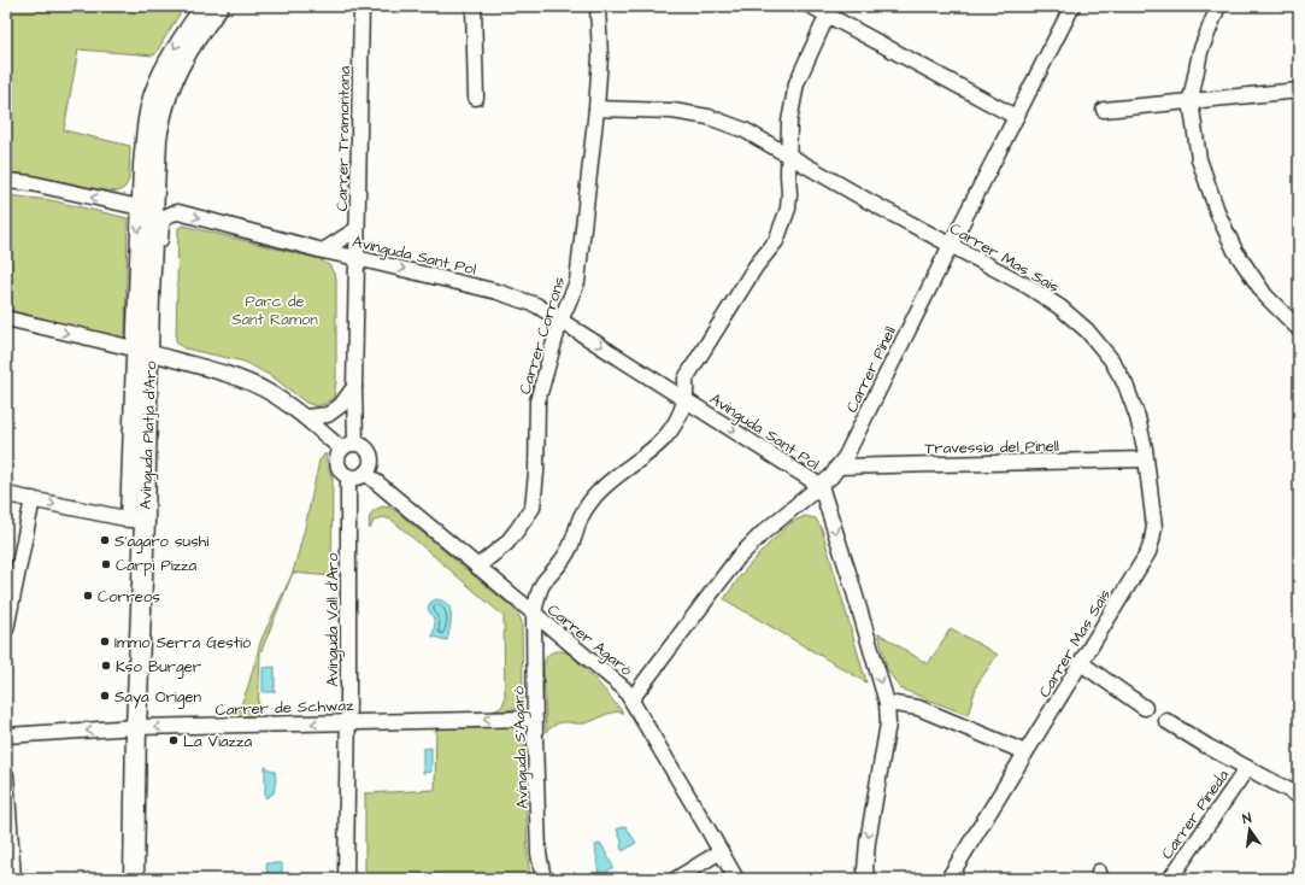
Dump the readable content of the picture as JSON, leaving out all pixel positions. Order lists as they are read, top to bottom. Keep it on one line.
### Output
{"streets":{"main road":["Avinguda Platja d'Aro"],"street":["Carrer Tramontana","Avinguda Sant Pol","Carrer Mas Sais","Carrer Corrons","Carrer Pinell","Travessia del Pinell","Avinguda Vall d'Aro","Carrer Agaró","Carrer de Schwaz","Avinguda S'Agaró","Carrer Pineda"]},"crossings":[["Carrer Tramontana","Avinguda Sant Pol"],["Carrer Tramontana","Avinguda Vall d'Aro"],["Carrer Tramontana","Carrer Agaró"],["Avinguda Sant Pol","Carrer Corrons"],["Avinguda Sant Pol","Carrer Pinell"],["Avinguda Sant Pol","Avinguda Platja d'Aro"],["Avinguda Sant Pol","Avinguda S'Agaró"],["Carrer Mas Sais","Carrer Corrons"],["Carrer Mas Sais","Carrer Pinell"],["Carrer Mas Sais","Travessia del Pinell"],["Carrer Mas Sais","Avinguda S'Agaró"],["Carrer Corrons","Carrer Agaró"],["Carrer Pinell","Travessia del Pinell"],["Carrer Pinell","Carrer Agaró"],["Avinguda Platja d'Aro","Carrer de Schwaz"],["Avinguda Vall d'Aro","Carrer Agaró"],["Avinguda Vall d'Aro","Carrer de Schwaz"],["Carrer Agaró","Avinguda S'Agaró"],["Carrer de Schwaz","Avinguda S'Agaró"]],"one_way":["Carrer de Schwaz"],"parks":["Parc de Sant Ramon"],"places":["S’agaro sushi","Carpi Pizza","Correos","Immo Serra Gestió","Kso Burger","Saya Origen","La Viazza"],"north":"top"}
